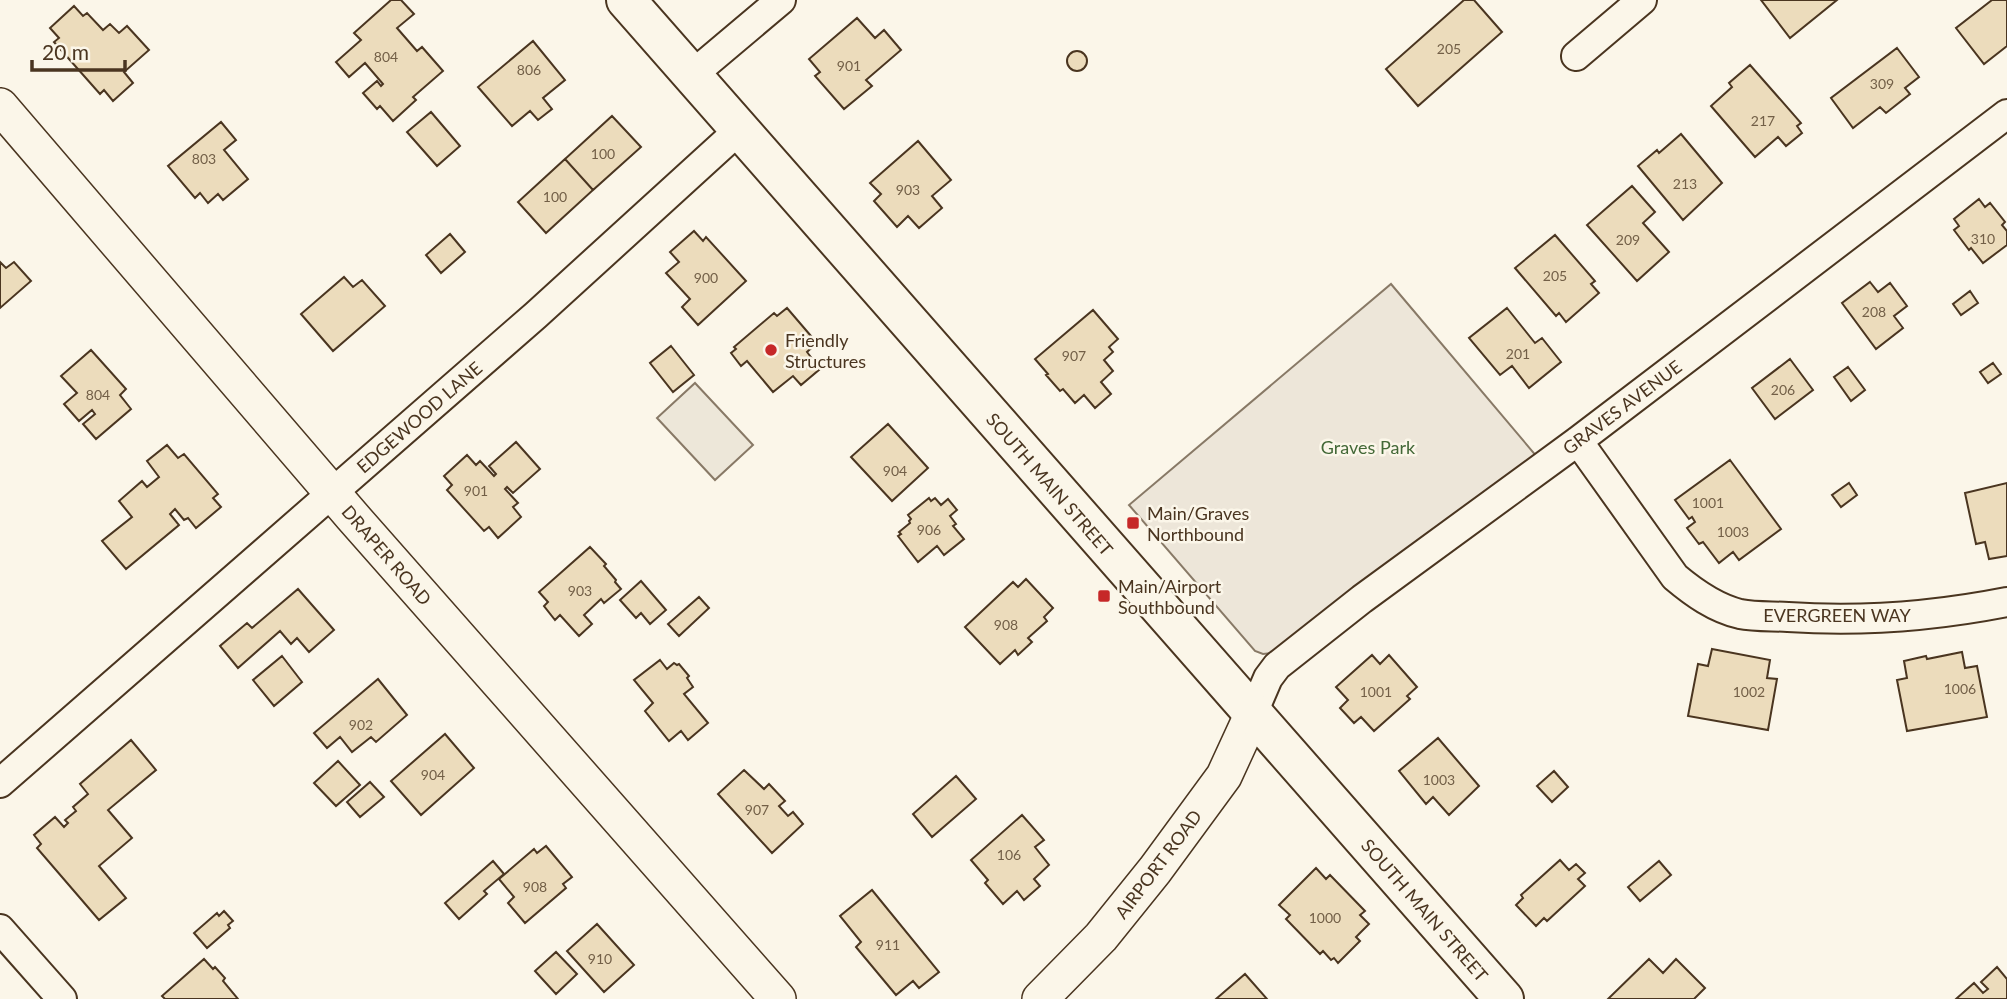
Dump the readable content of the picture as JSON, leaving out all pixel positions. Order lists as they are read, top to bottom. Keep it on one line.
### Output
{"streets":{"main road":["SOUTH MAIN STREET"],"street":["GRAVES AVENUE","EDGEWOOD LANE","DRAPER ROAD","EVERGREEN WAY","AIRPORT ROAD"]},"crossings":[["GRAVES AVENUE","SOUTH MAIN STREET"],["GRAVES AVENUE","EVERGREEN WAY"],["GRAVES AVENUE","AIRPORT ROAD"],["EDGEWOOD LANE","SOUTH MAIN STREET"],["EDGEWOOD LANE","DRAPER ROAD"],["SOUTH MAIN STREET","AIRPORT ROAD"]],"parks":["Graves Park"],"places":{"other":["Friendly Structures"],"transit":["Main/Graves Northbound","Main/Airport Southbound"]},"house_numbers":["205","804","901","806","309","217","100","803","213","903","100","310","209","205","900","208","201","907","206","804","904","901","1001","906","1003","903","908","1006","1001","1002","902","904","1003","907","106","908","1000","911","910"],"scale_bar":"20 m"}
